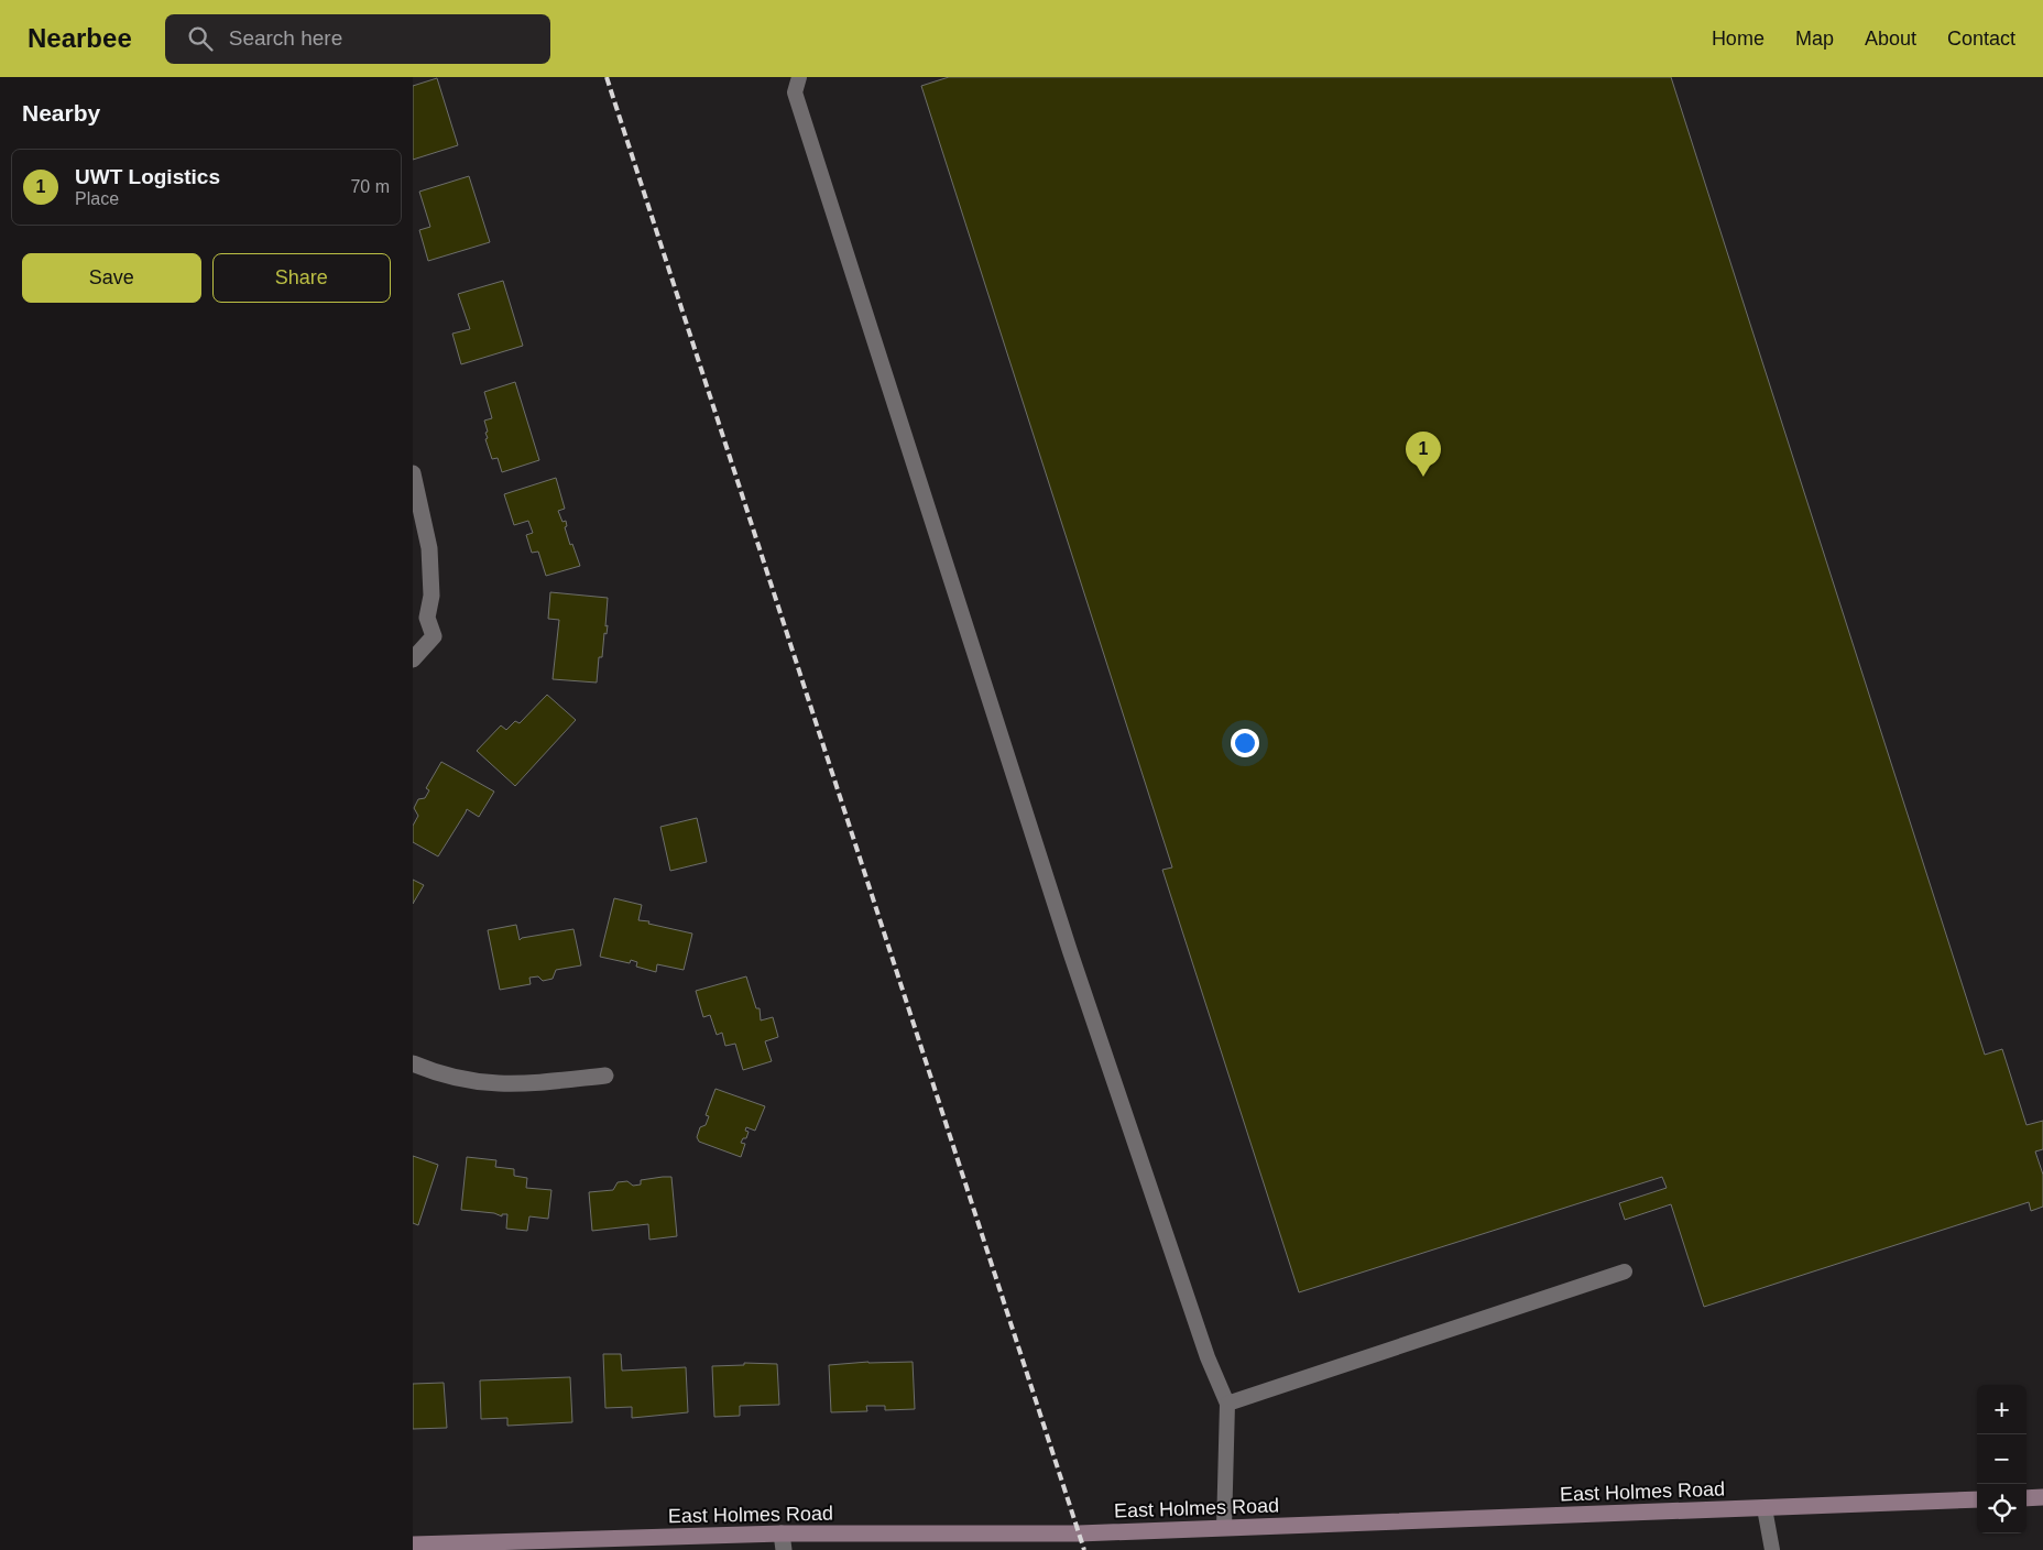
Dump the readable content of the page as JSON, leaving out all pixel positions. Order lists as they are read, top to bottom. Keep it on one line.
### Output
{"streets":{"main road":["East Holmes Road"]},"page":{"header":"Nearbee","search":"Search here","nav":["Home","Map","About","Contact"],"heading":"Nearby","list":[{"mark":"1","name":"UWT Logistics","note":"Place","value":"70 m"}],"buttons":["Save","Share"],"pins":"1","map_buttons":["+","−"]}}
